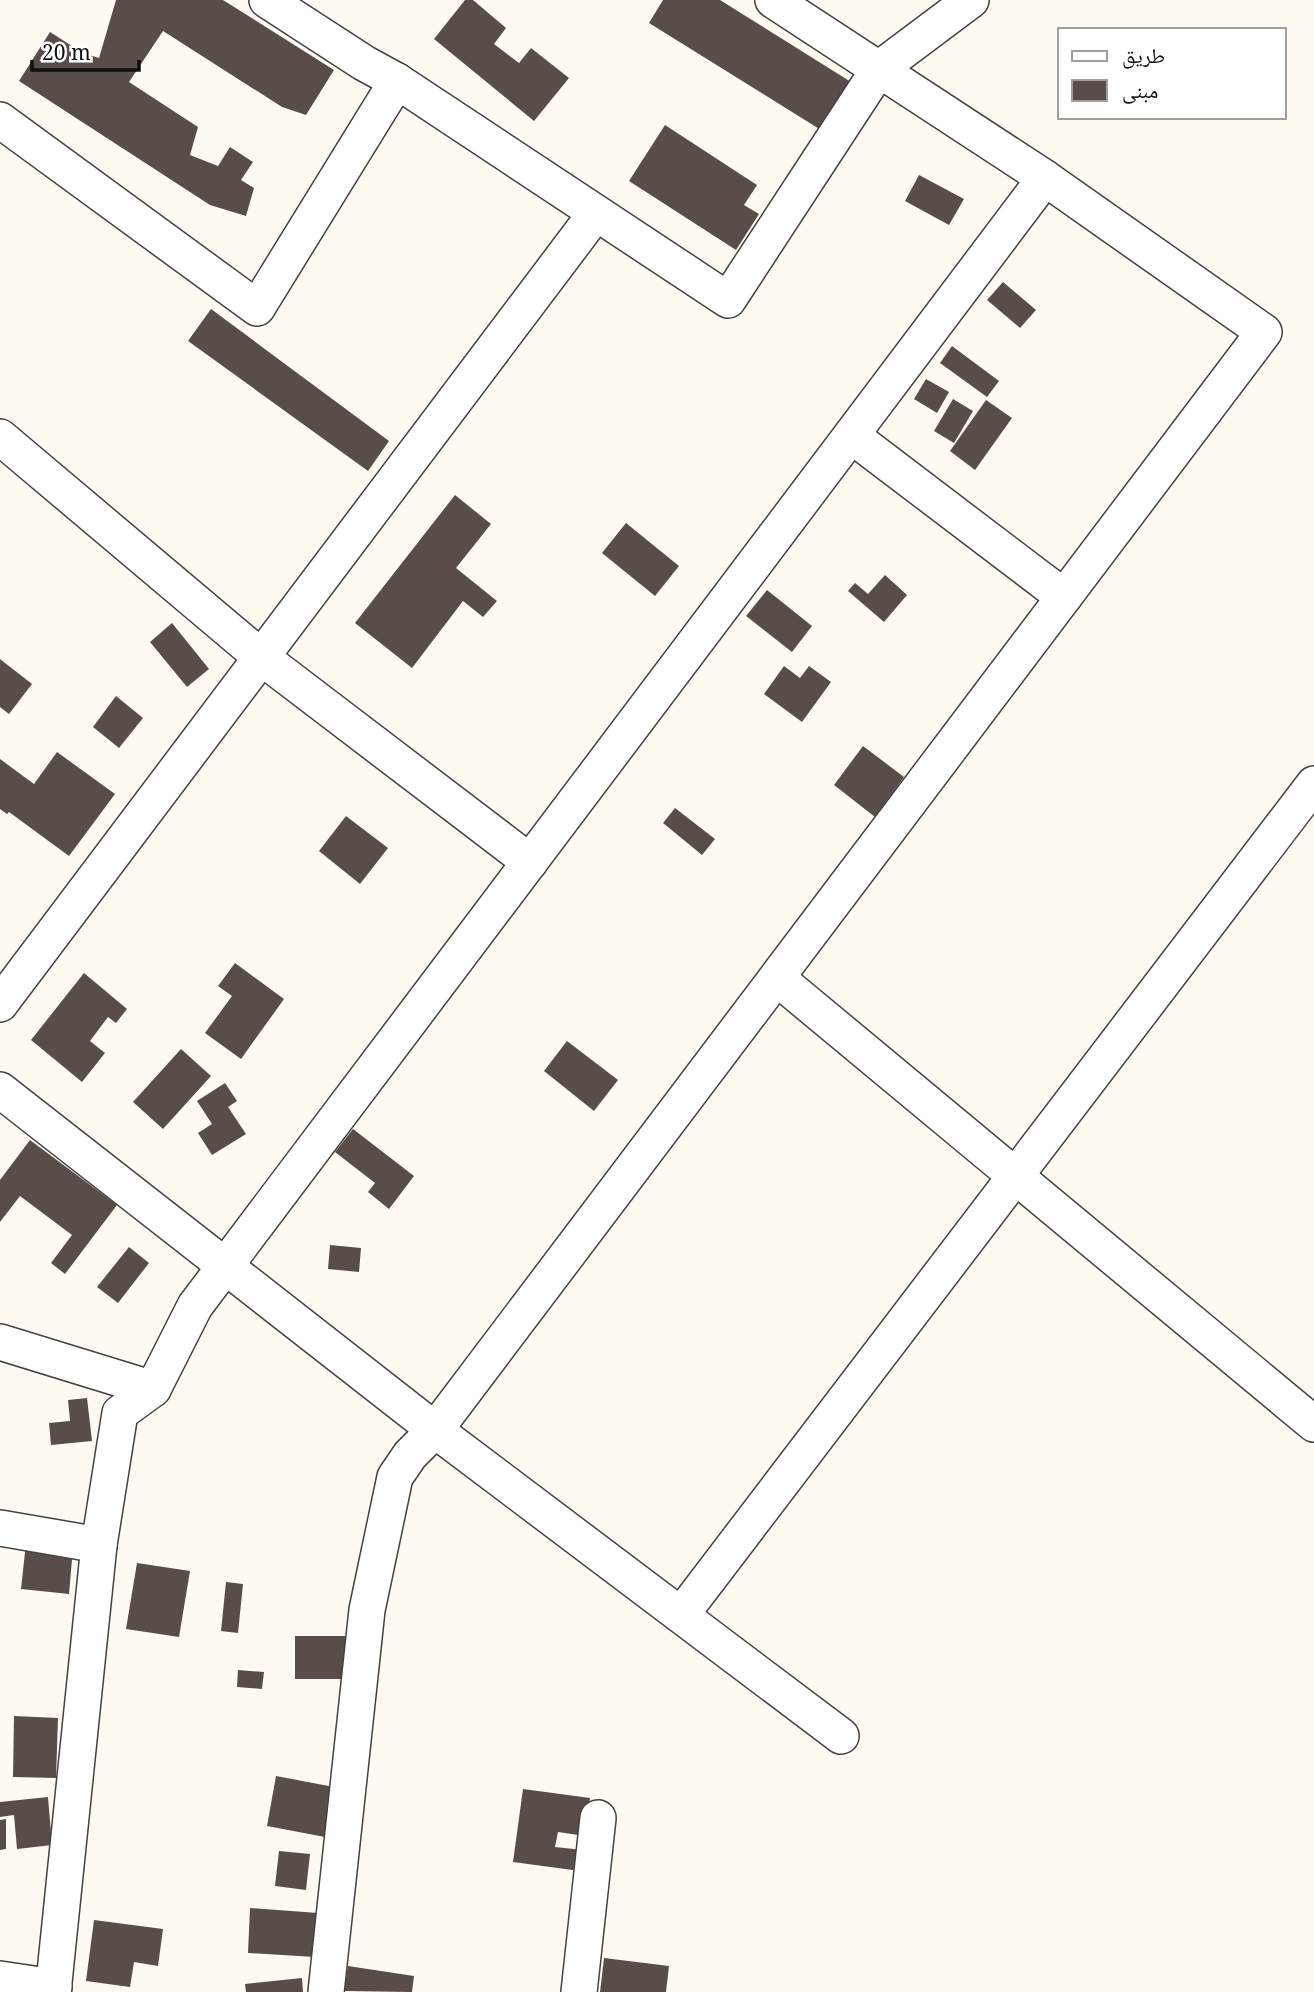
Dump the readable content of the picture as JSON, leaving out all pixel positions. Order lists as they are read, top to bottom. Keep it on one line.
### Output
{"legend":["طريق","مبنى"],"scale_bar":"20 m"}
